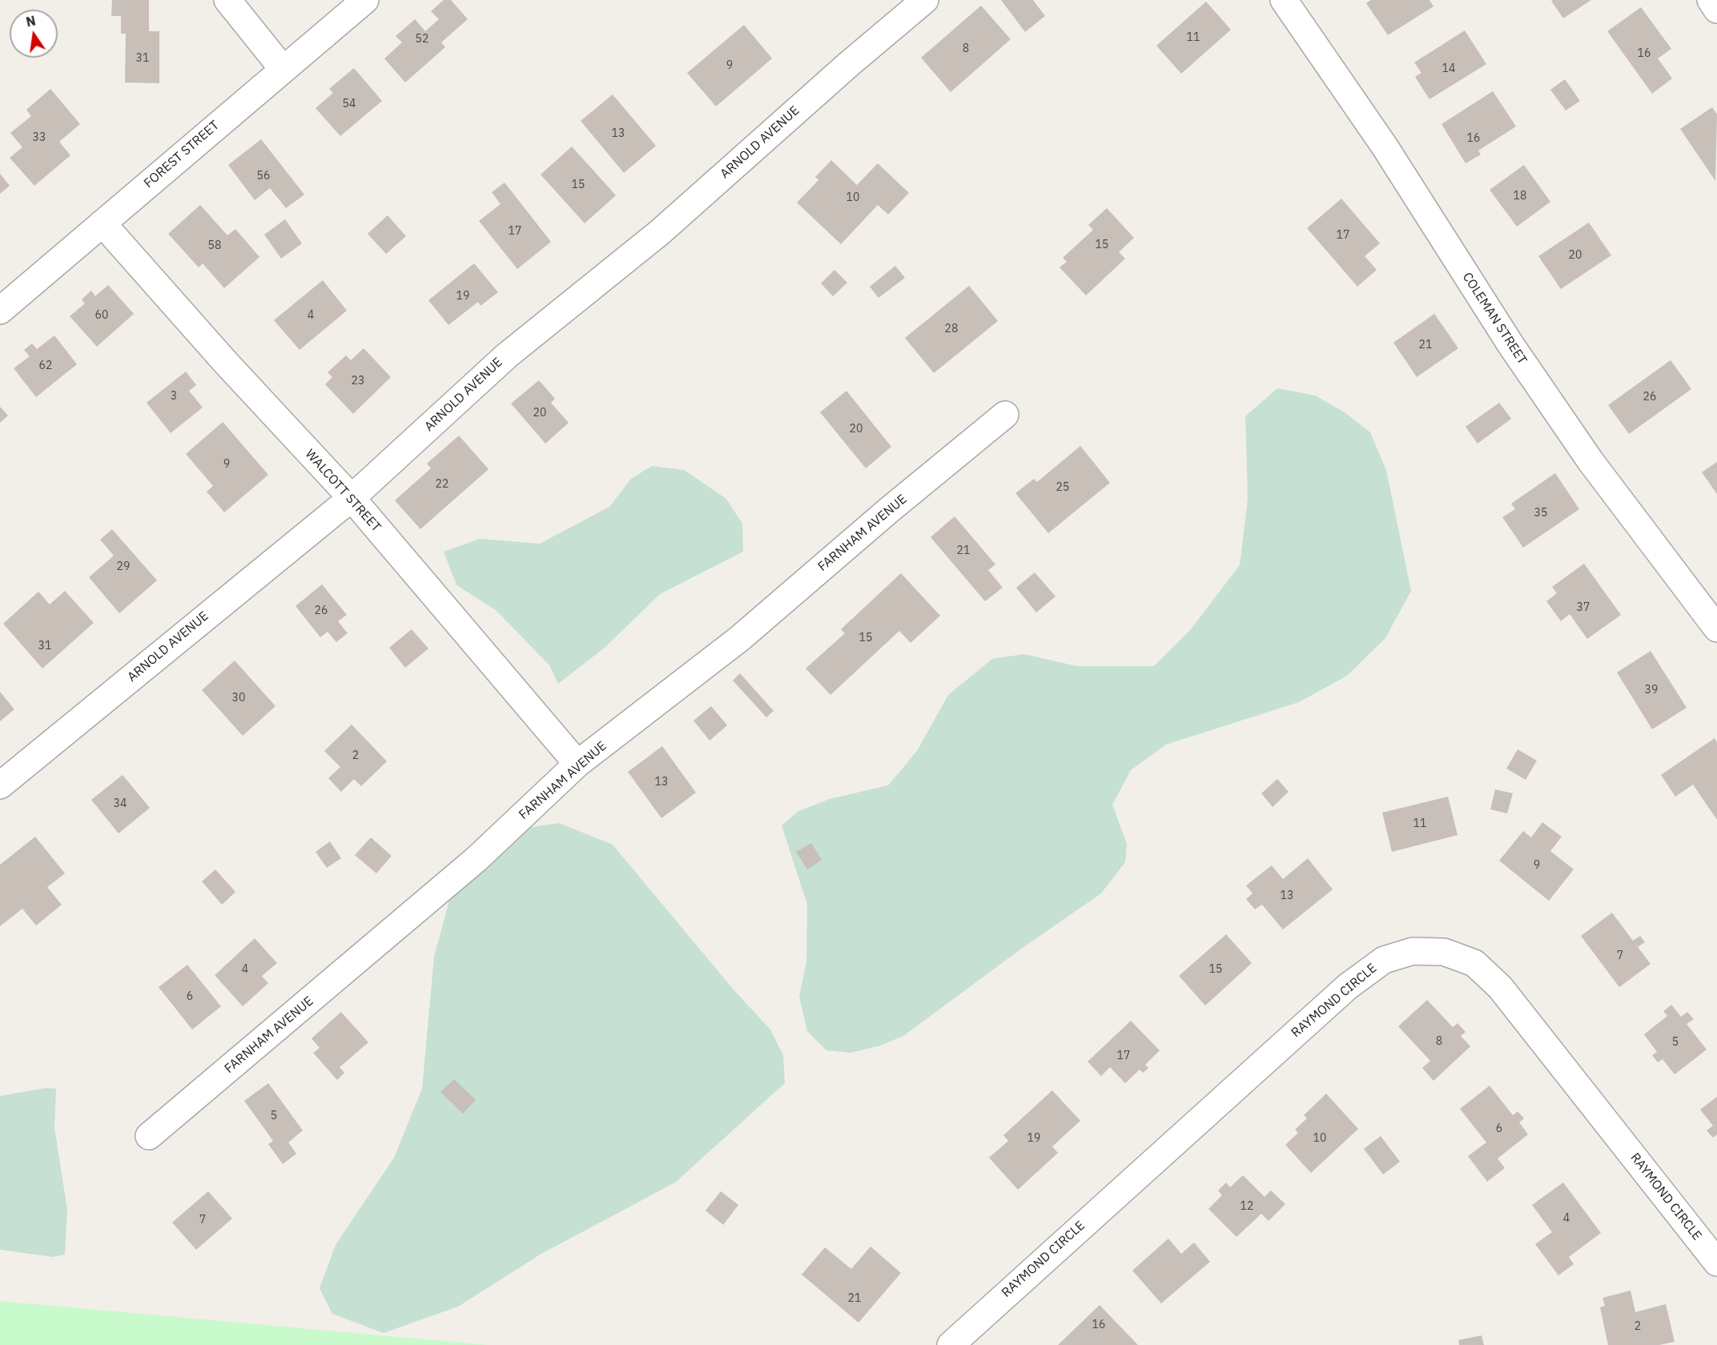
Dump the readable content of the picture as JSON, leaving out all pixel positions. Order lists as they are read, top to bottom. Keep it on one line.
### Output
{"streets":{"street":["ARNOLD AVENUE","FOREST STREET","COLEMAN STREET","WALCOTT STREET","FARNHAM AVENUE","RAYMOND CIRCLE"]},"crossings":[["ARNOLD AVENUE","WALCOTT STREET"],["FOREST STREET","WALCOTT STREET"],["WALCOTT STREET","FARNHAM AVENUE"]],"house_numbers":["11","52","8","16","31","9","14","54","13","33","16","56","15","18","10","17","17","15","58","20","19","60","4","28","21","62","23","3","26","20","20","9","22","25","35","21","29","37","26","15","31","39","30","2","13","34","11","9","13","7","4","15","6","8","5","17","5","6","19","10","12","4","7","21","16","2"],"north":"top"}
